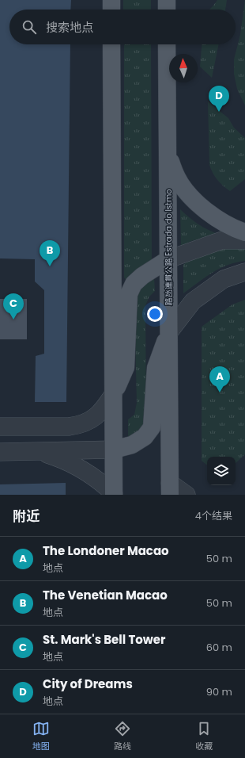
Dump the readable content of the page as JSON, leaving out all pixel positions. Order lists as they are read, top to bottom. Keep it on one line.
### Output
{"streets":{"main road":["路氹連貫公路 Estrada do Istmo"]},"north":"top","page":{"search":"搜索地点","pins":["D","B","C","A"],"heading":["附近","4个结果"],"list":[{"mark":"A","name":"The Londoner Macao","note":"地点","value":"50 m"},{"mark":"B","name":"The Venetian Macao","note":"地点","value":"50 m"},{"mark":"C","name":"St. Mark's Bell Tower","note":"地点","value":"60 m"},{"mark":"D","name":"City of Dreams","note":"地点","value":"90 m"}],"nav":["地图","路线","收藏"]}}
